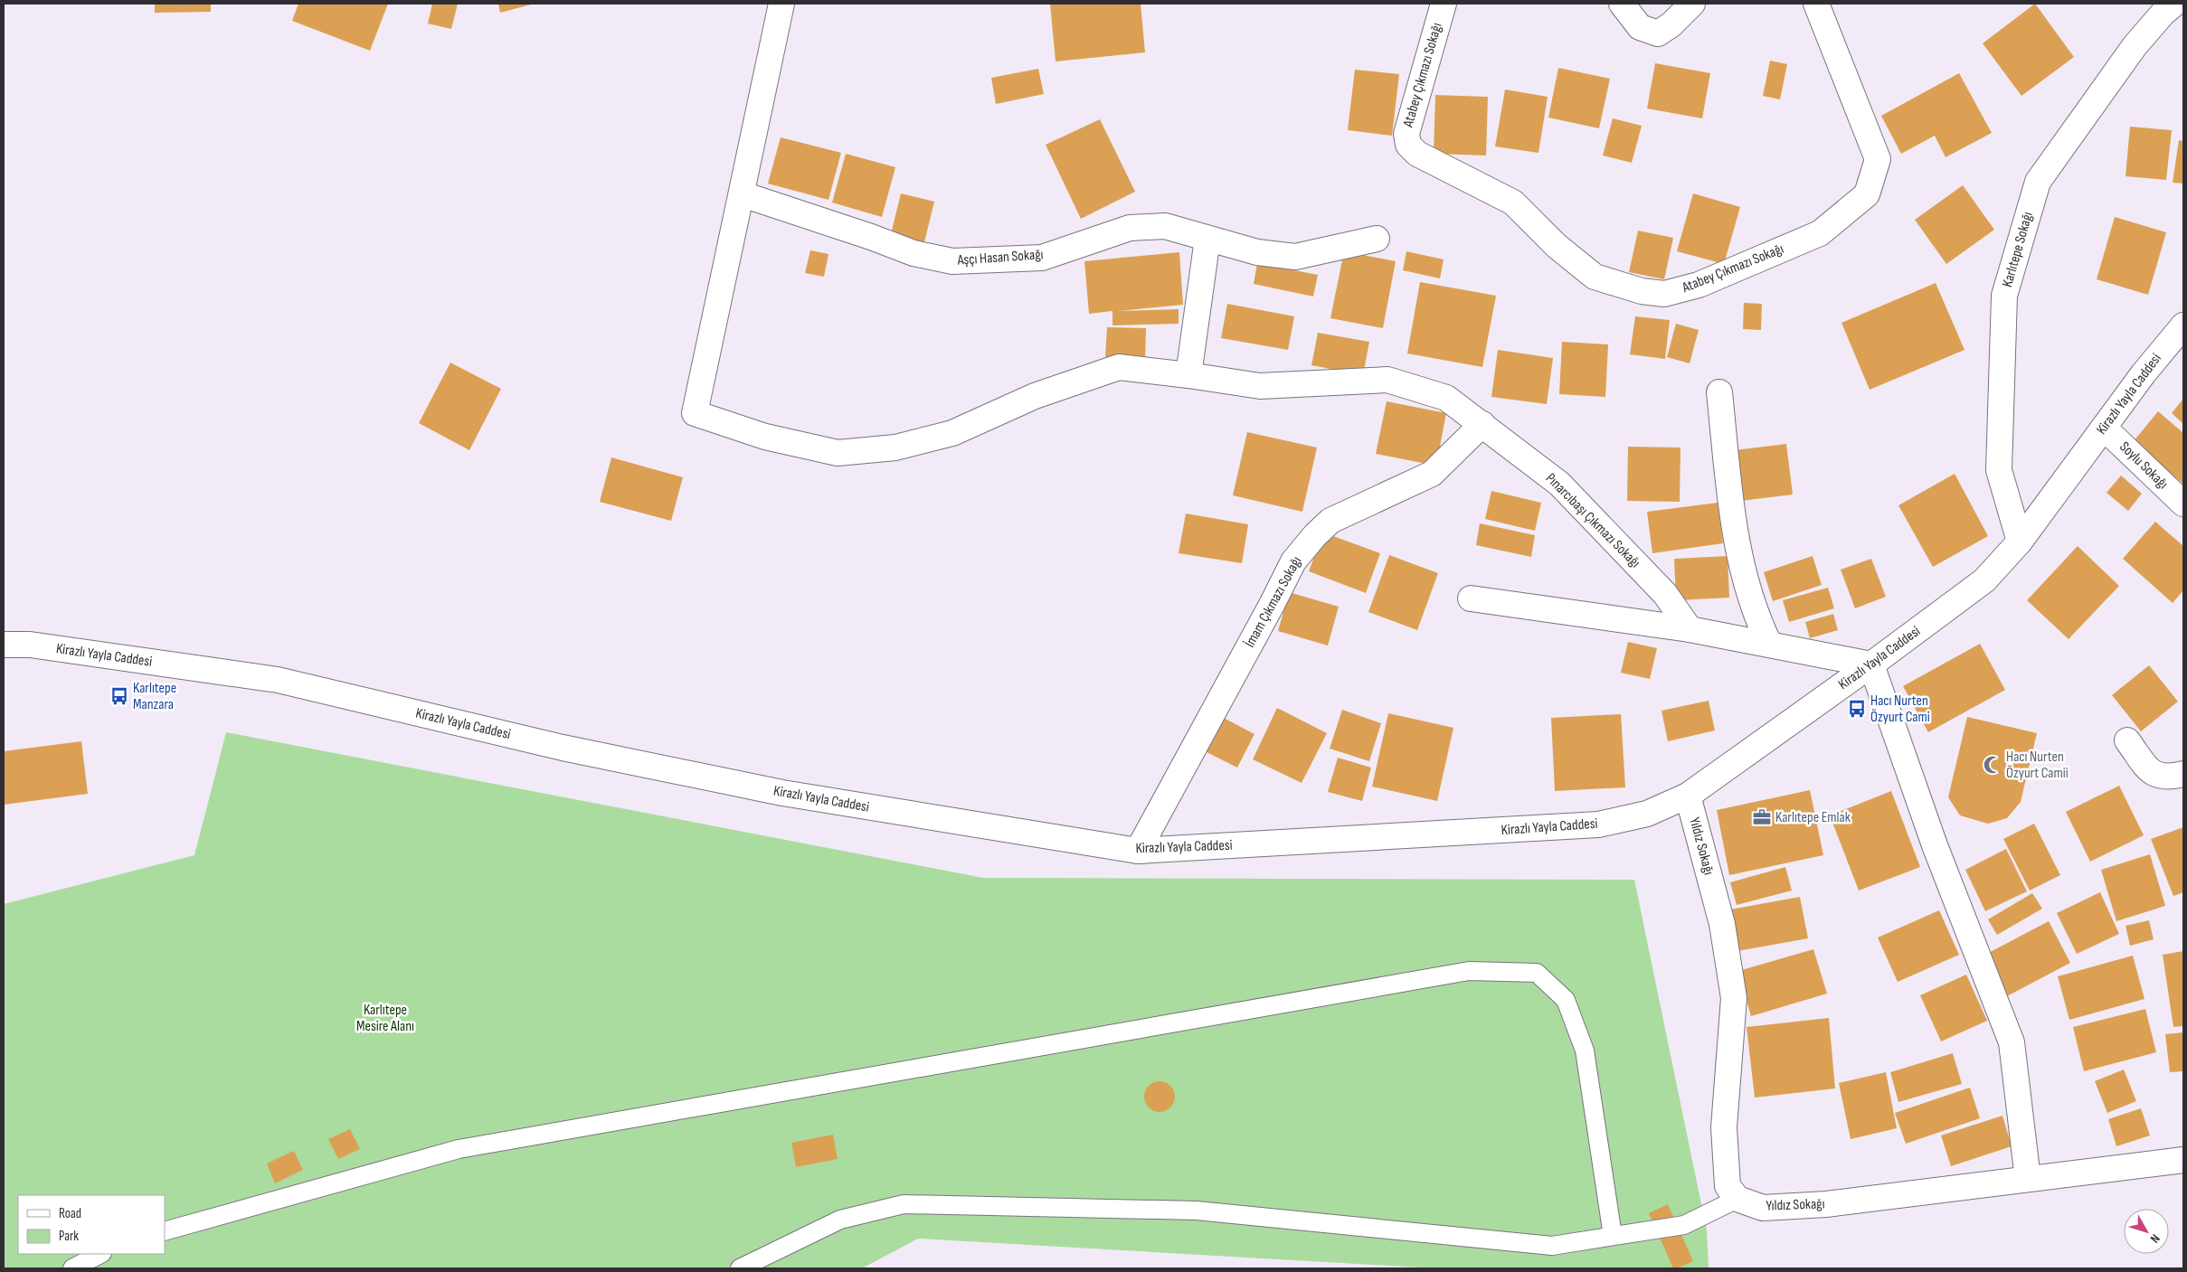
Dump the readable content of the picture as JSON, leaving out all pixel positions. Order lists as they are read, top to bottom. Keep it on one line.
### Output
{"streets":{"street":["Atabey Çıkmazı Sokağı","Karlıtepe Sokağı","Aşçı Hasan Sokağı","Kirazlı Yayla Caddesi","Soylu Sokağı","Pınarcıbaşı Çıkmazı Sokağı","İmam Çıkmazı Sokağı","Yıldız Sokağı"]},"crossings":[["Karlıtepe Sokağı","Kirazlı Yayla Caddesi"],["Aşçı Hasan Sokağı","Pınarcıbaşı Çıkmazı Sokağı"],["Kirazlı Yayla Caddesi","Soylu Sokağı"],["Kirazlı Yayla Caddesi","İmam Çıkmazı Sokağı"],["Kirazlı Yayla Caddesi","Yıldız Sokağı"],["Pınarcıbaşı Çıkmazı Sokağı","İmam Çıkmazı Sokağı"]],"parks":["Karlıtepe Mesire Alanı"],"places":{"bus stop":["Karlıtepe Manzara","Hacı Nurten Özyurt Cami"],"mosque":["Hacı Nurten Özyurt Camii"],"office":["Karlıtepe Emlak"]},"legend":["Road","Park"],"north":"bottom right"}
